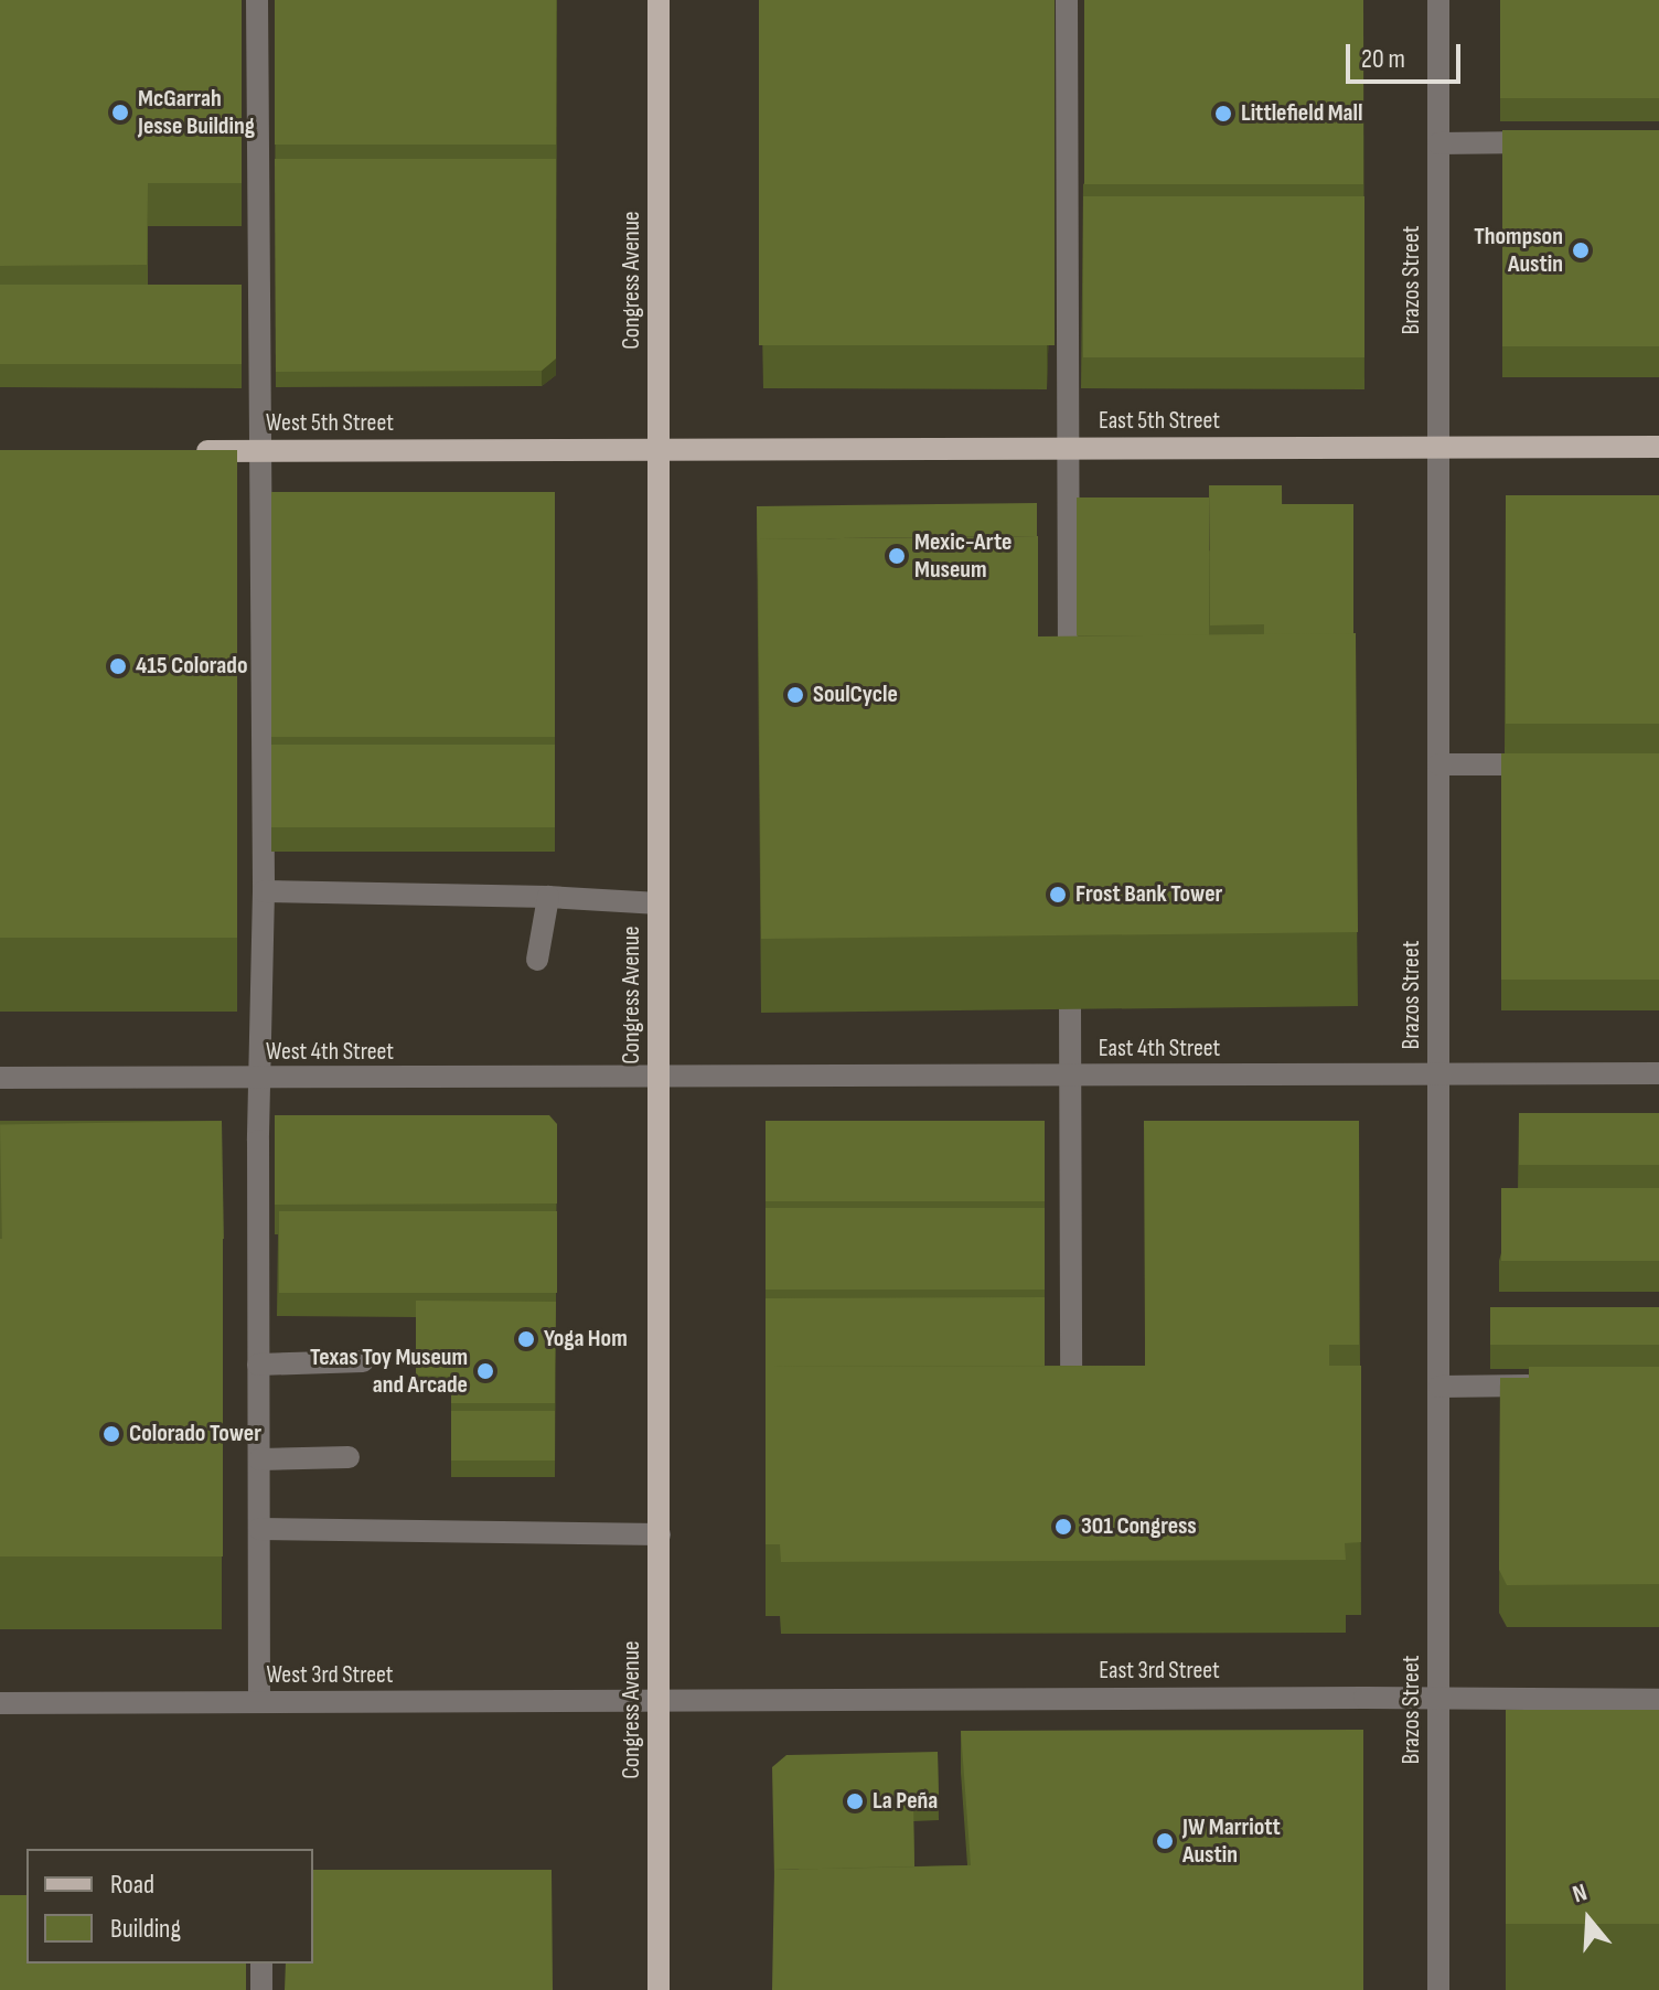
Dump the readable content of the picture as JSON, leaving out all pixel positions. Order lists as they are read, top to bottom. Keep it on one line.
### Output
{"streets":{"main road":["Congress Avenue","East 5th Street","West 5th Street"],"street":["Brazos Street","East 4th Street","West 4th Street","East 3rd Street","West 3rd Street"]},"crossings":[["Congress Avenue","East 5th Street"],["Congress Avenue","West 5th Street"],["Congress Avenue","East 4th Street"],["Congress Avenue","West 4th Street"],["Congress Avenue","East 3rd Street"],["Congress Avenue","West 3rd Street"],["Brazos Street","East 5th Street"],["Brazos Street","East 4th Street"],["Brazos Street","East 3rd Street"],["East 5th Street","West 5th Street"],["East 4th Street","West 4th Street"],["East 3rd Street","West 3rd Street"]],"places":["McGarrah Jesse Building","Littlefield Mall","Thompson Austin","Mexic-Arte Museum","415 Colorado","SoulCycle","Frost Bank Tower","Yoga Hom","Texas Toy Museum and Arcade","Colorado Tower","301 Congress","La Peña","JW Marriott Austin"],"legend":["Road","Building"],"scale_bar":"20 m","north":"top"}
